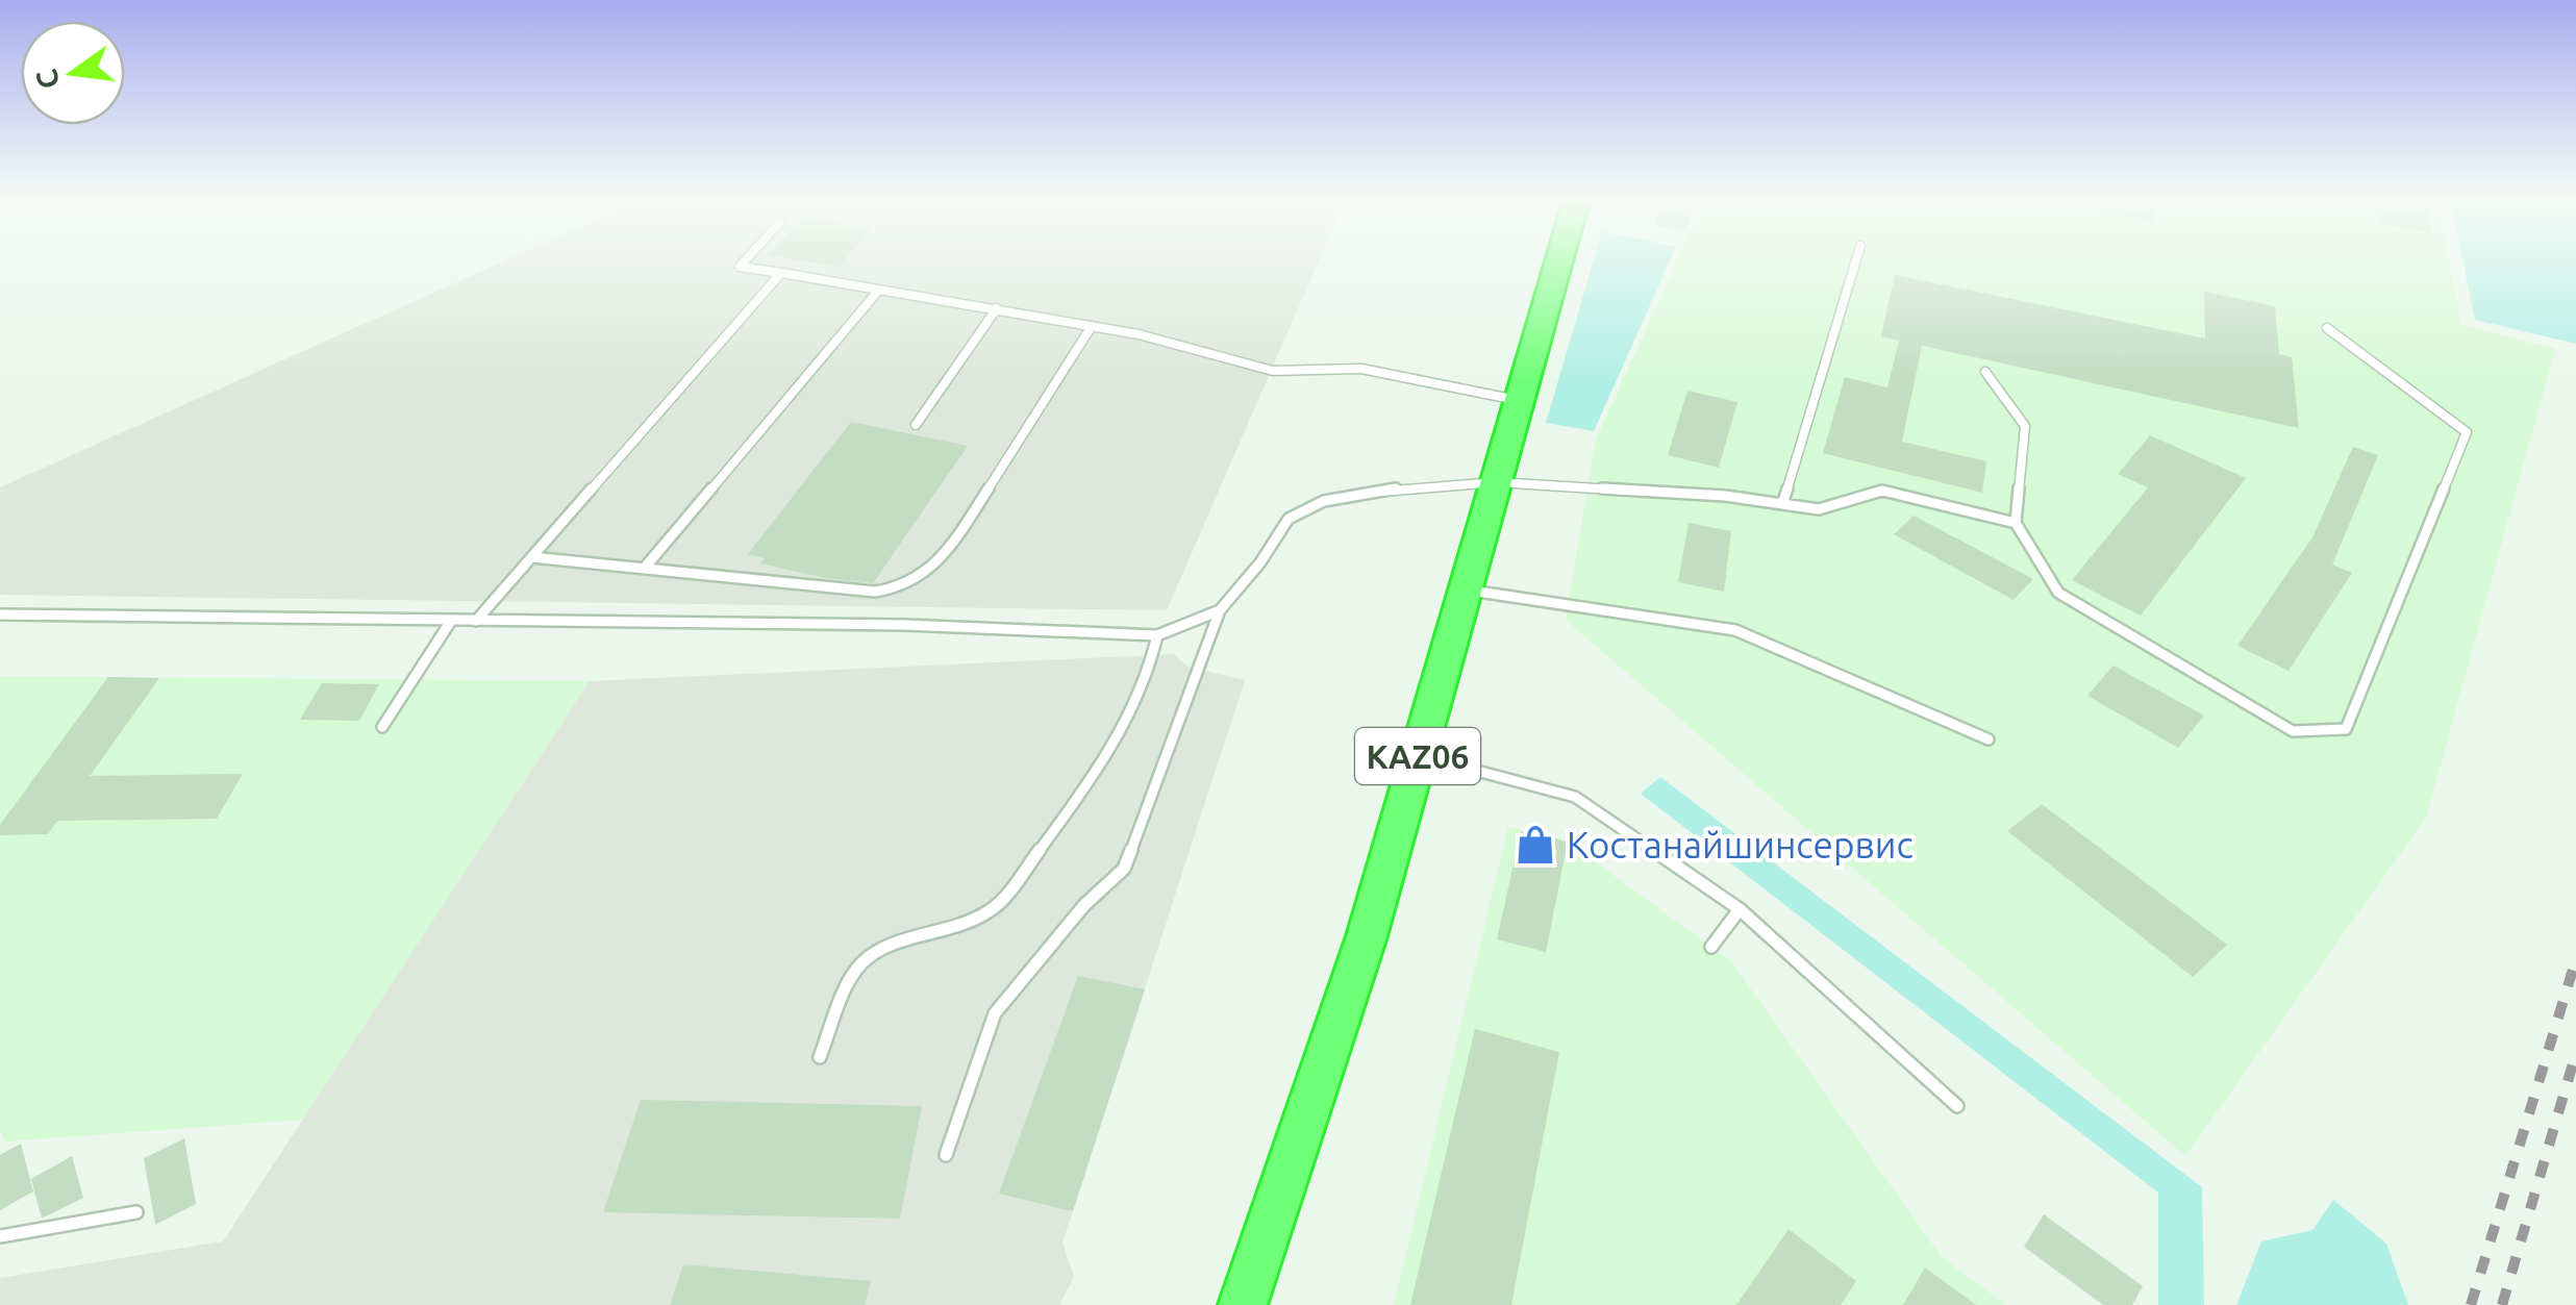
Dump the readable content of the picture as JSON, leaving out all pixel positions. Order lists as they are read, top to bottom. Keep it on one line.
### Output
{"streets":{"highway":["KАZ06"]},"places":{"shop":["Костанайшинсервис"]},"north":"left"}
